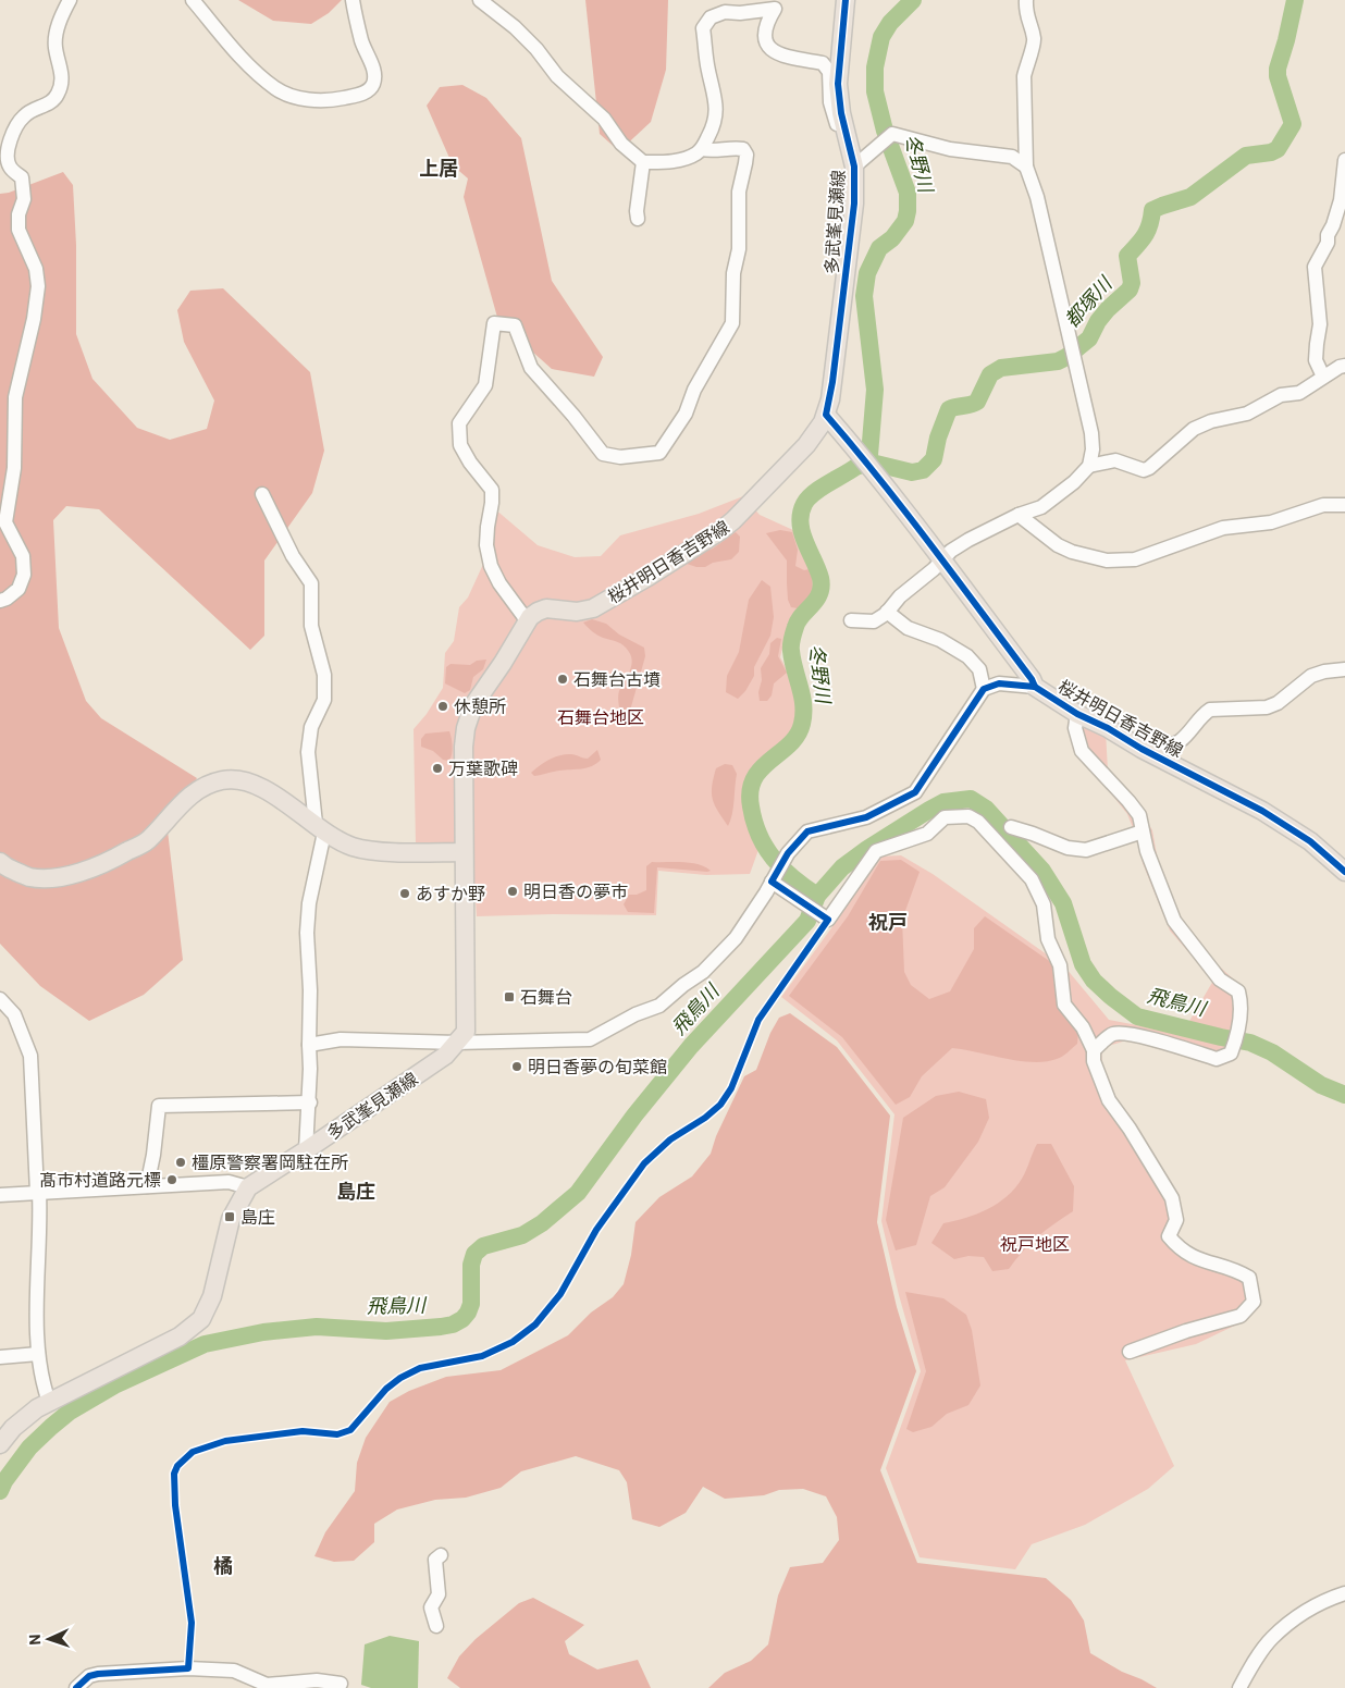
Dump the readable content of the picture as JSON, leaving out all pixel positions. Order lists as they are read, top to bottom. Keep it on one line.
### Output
{"streets":{"main road":["多武峯見瀬線","桜井明日香吉野線"]},"crossings":[["多武峯見瀬線","桜井明日香吉野線"]],"districts":["上居","祝戸","島庄","橘"],"water":["冬野川","都塚川","飛鳥川"],"parks":["石舞台地区","祝戸地区"],"places":{"other":["石舞台古墳","休憩所","万葉歌碑","明日香の夢市","あすか野","明日香夢の旬菜館","橿原警察署岡駐在所","髙市村道路元標"],"transit":["石舞台","島庄"]},"north":"left"}
